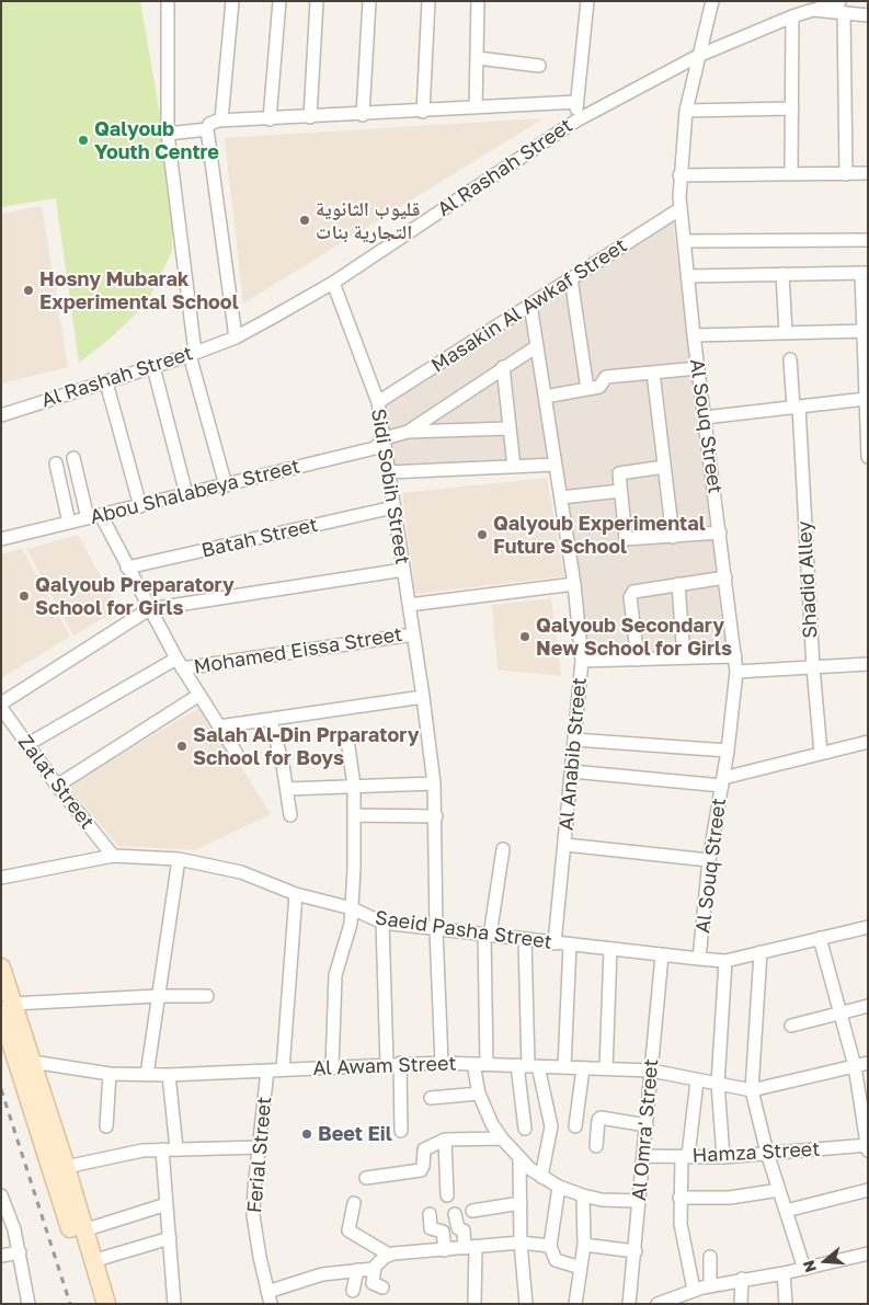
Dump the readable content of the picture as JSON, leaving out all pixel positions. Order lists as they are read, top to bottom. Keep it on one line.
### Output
{"streets":{"street":["Al Rashah Street","Masakin Al Awkaf Street","Al Souq Street","Sidi Sobih Street","Abou Shalabeya Street","Batah Street","Shadid Alley","Mohamed Eissa Street","Al Anabib Street","Zalat Street","Saeid Pasha Street","Al Awam Street","Al Omra' Street","Hamza Street","Ferial Street"]},"crossings":[["Al Rashah Street","Al Souq Street"],["Al Rashah Street","Sidi Sobih Street"],["Masakin Al Awkaf Street","Al Souq Street"],["Masakin Al Awkaf Street","Sidi Sobih Street"],["Masakin Al Awkaf Street","Al Anabib Street"],["Al Souq Street","Saeid Pasha Street"],["Sidi Sobih Street","Abou Shalabeya Street"],["Sidi Sobih Street","Batah Street"],["Sidi Sobih Street","Mohamed Eissa Street"],["Sidi Sobih Street","Saeid Pasha Street"],["Sidi Sobih Street","Al Awam Street"],["Al Anabib Street","Saeid Pasha Street"],["Zalat Street","Saeid Pasha Street"],["Saeid Pasha Street","Al Omra' Street"],["Al Awam Street","Al Omra' Street"],["Al Awam Street","Ferial Street"],["Al Omra' Street","Hamza Street"]],"places":["Qalyoub Youth Centre","قليوب الثانوية التجارية بنات","Hosny Mubarak Experimental School","Qalyoub Experimental Future School","Qalyoub Preparatory School for Girls","Qalyoub Secondary New School for Girls","Salah Al-Din Prparatory School for Boys","Beet Eil"],"north":"left"}
